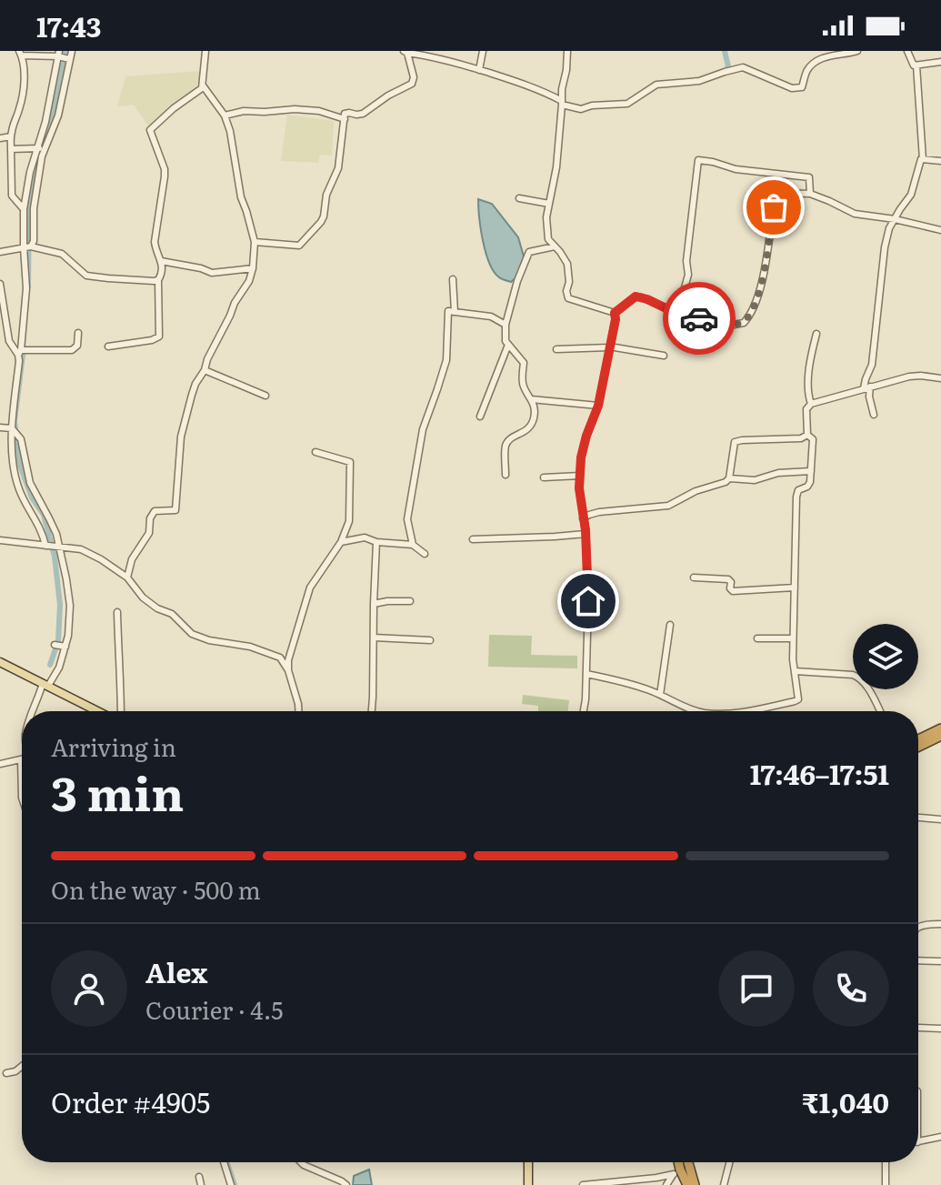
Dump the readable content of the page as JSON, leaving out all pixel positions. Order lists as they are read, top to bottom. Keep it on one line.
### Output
{"page":{"status":"17:43","heading":["3 min","Arriving in","17:46–17:51"],"panel":["Alex","Courier · 4.5","Order #4905","₹1,040"],"bar":"On the way · 500 m"}}
